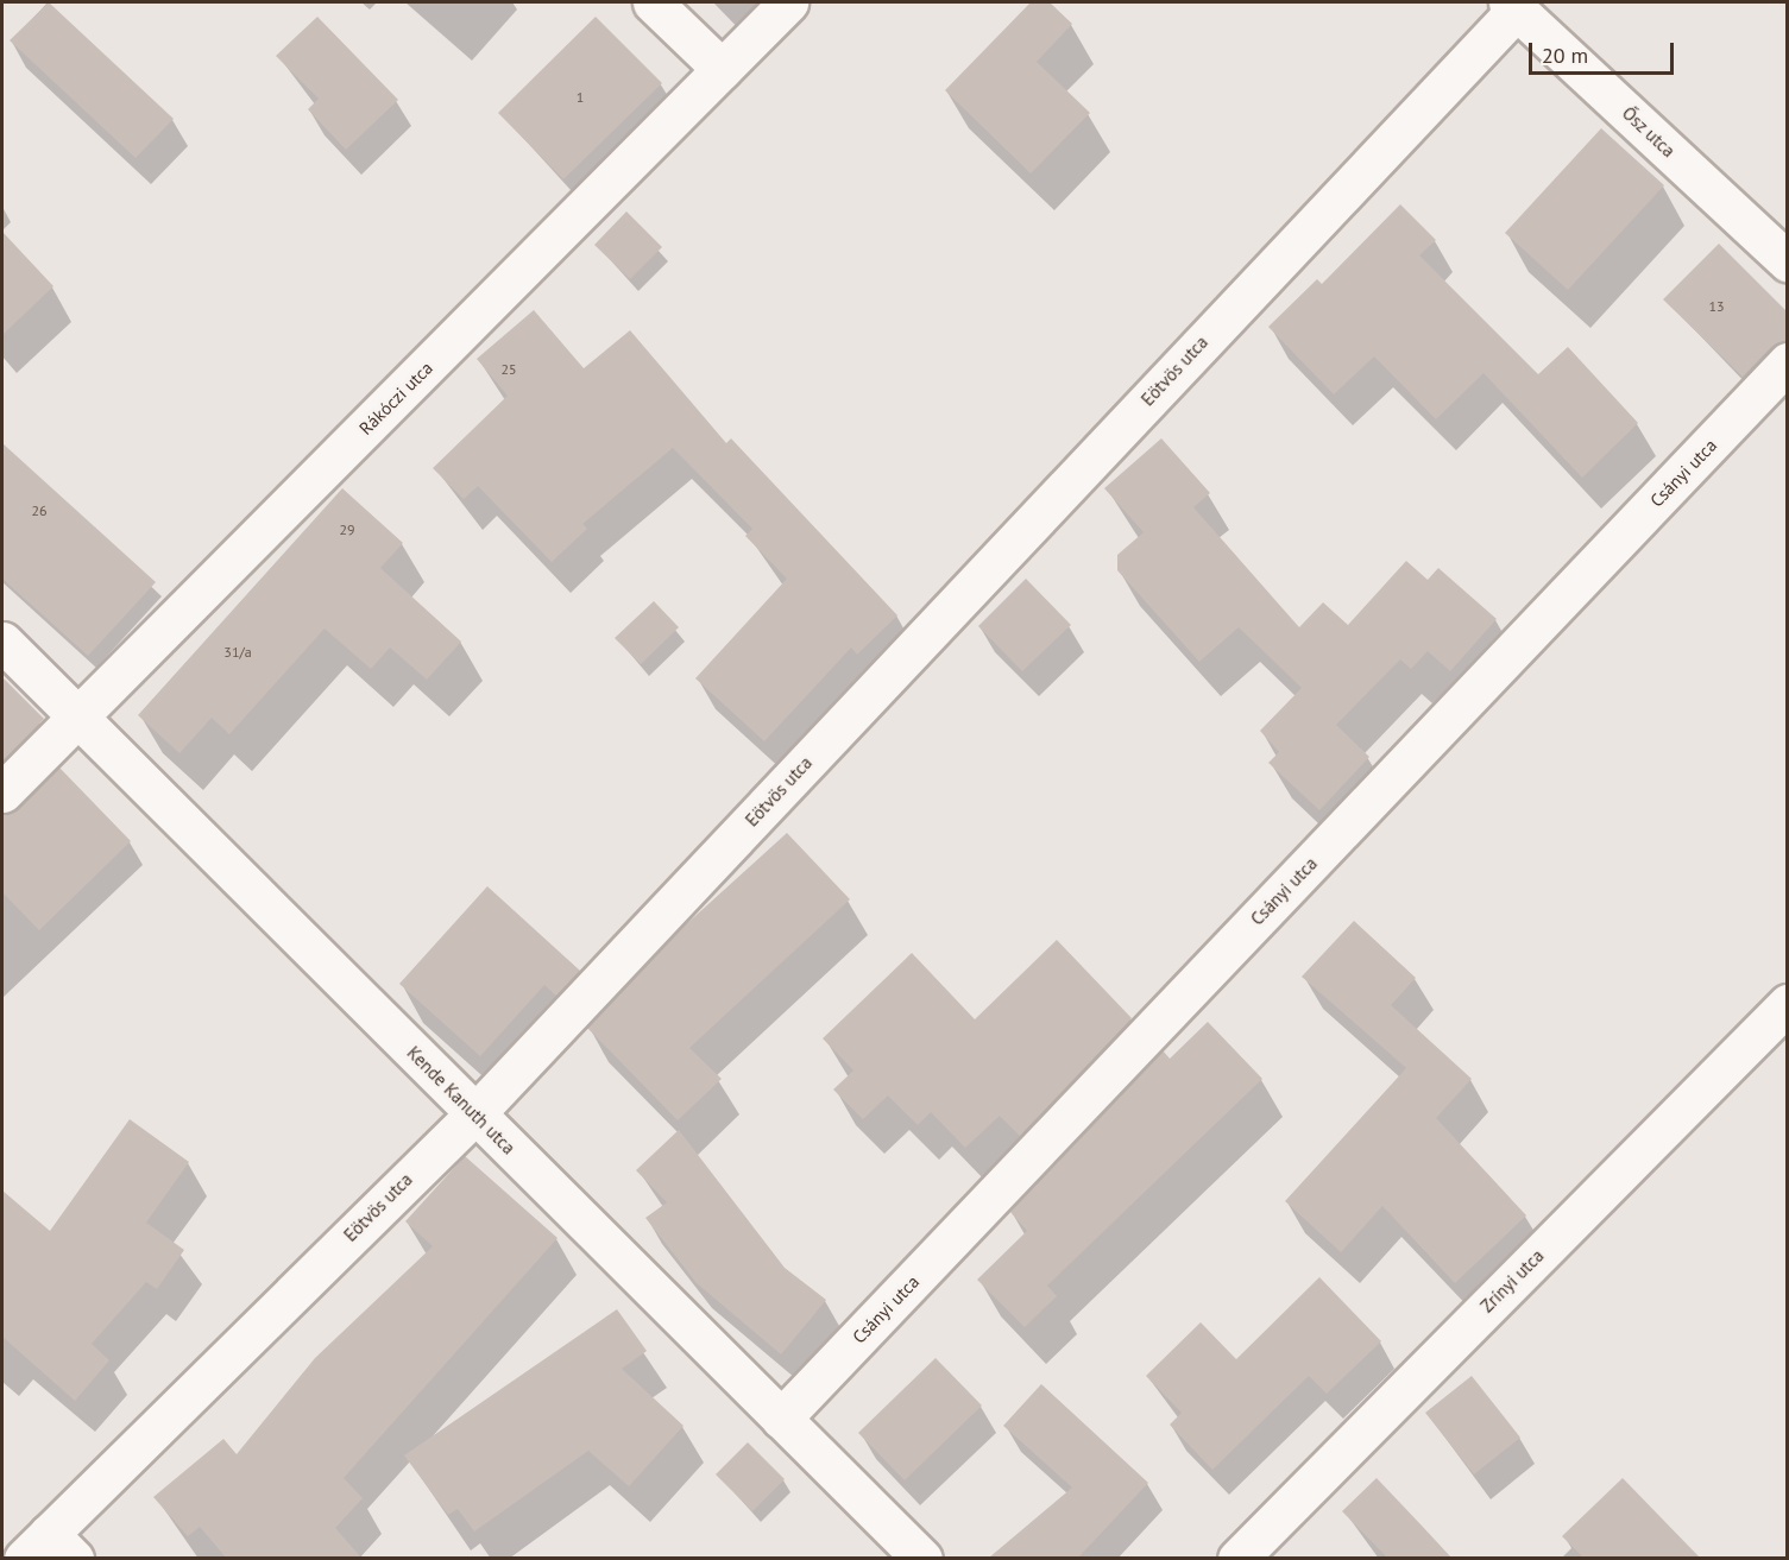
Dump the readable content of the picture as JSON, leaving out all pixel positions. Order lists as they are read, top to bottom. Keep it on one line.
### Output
{"streets":{"street":["Ősz utca","Eötvös utca","Rákóczi utca","Csányi utca","Kende Kanuth utca","Zrínyi utca"]},"crossings":[["Ősz utca","Eötvös utca"],["Eötvös utca","Kende Kanuth utca"],["Rákóczi utca","Kende Kanuth utca"],["Csányi utca","Kende Kanuth utca"]],"house_numbers":["1","13","25","26","29","31/a"],"scale_bar":"20 m"}
